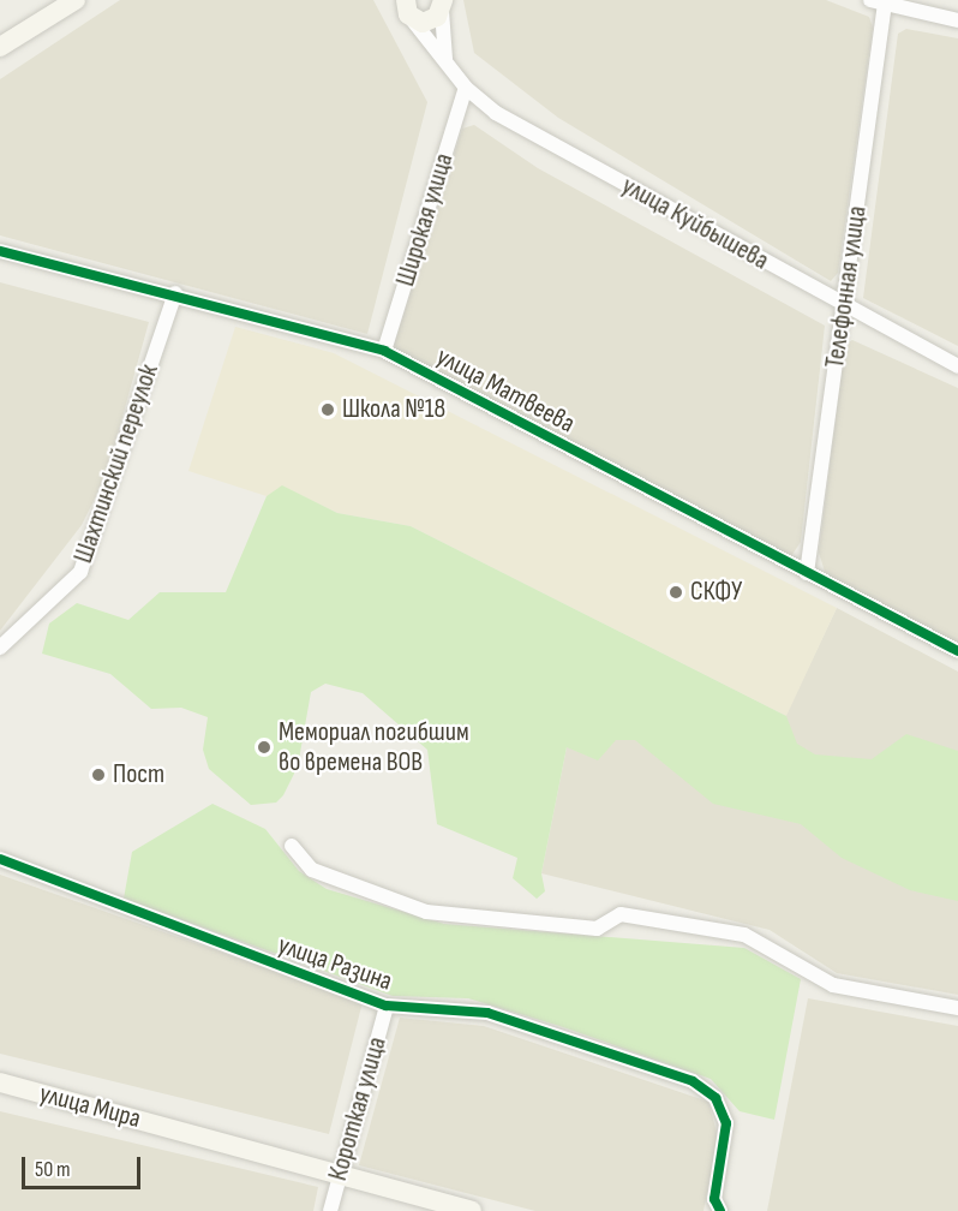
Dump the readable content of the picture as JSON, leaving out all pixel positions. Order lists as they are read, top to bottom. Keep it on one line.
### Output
{"streets":{"main road":["улица Куйбышева","улица Мира"],"street":["Широкая улица","Телефонная улица","улица Матвеева","Шахтинский переулок","улица Разина","Короткая улица"]},"crossings":[["Широкая улица","улица Куйбышева"],["Широкая улица","улица Матвеева"],["улица Куйбышева","Телефонная улица"],["Телефонная улица","улица Матвеева"],["улица Матвеева","Шахтинский переулок"],["улица Разина","Короткая улица"],["улица Мира","Короткая улица"]],"places":["Школа №18","СКФУ","Мемориал погибшим во времена ВОВ","Пост"],"scale_bar":"50 m"}
